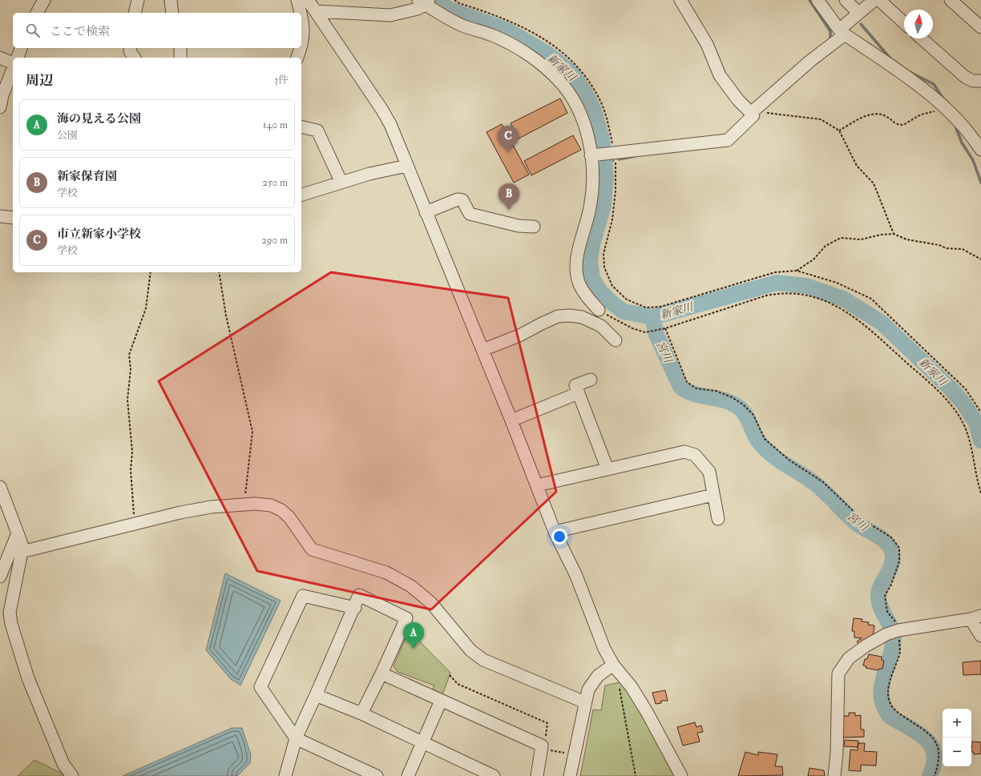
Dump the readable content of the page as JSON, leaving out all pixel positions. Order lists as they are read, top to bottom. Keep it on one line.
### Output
{"water":["新家川","宮川"],"north":"top","page":{"search":"ここで検索","heading":["周辺","3件"],"list":[{"mark":"A","name":"海の見える公園","note":"公園","value":"140 m"},{"mark":"B","name":"新家保育園","note":"学校","value":"250 m"},{"mark":"C","name":"市立新家小学校","note":"学校","value":"290 m"}],"pins":["C","B","A"],"map_buttons":["+","−"]}}
